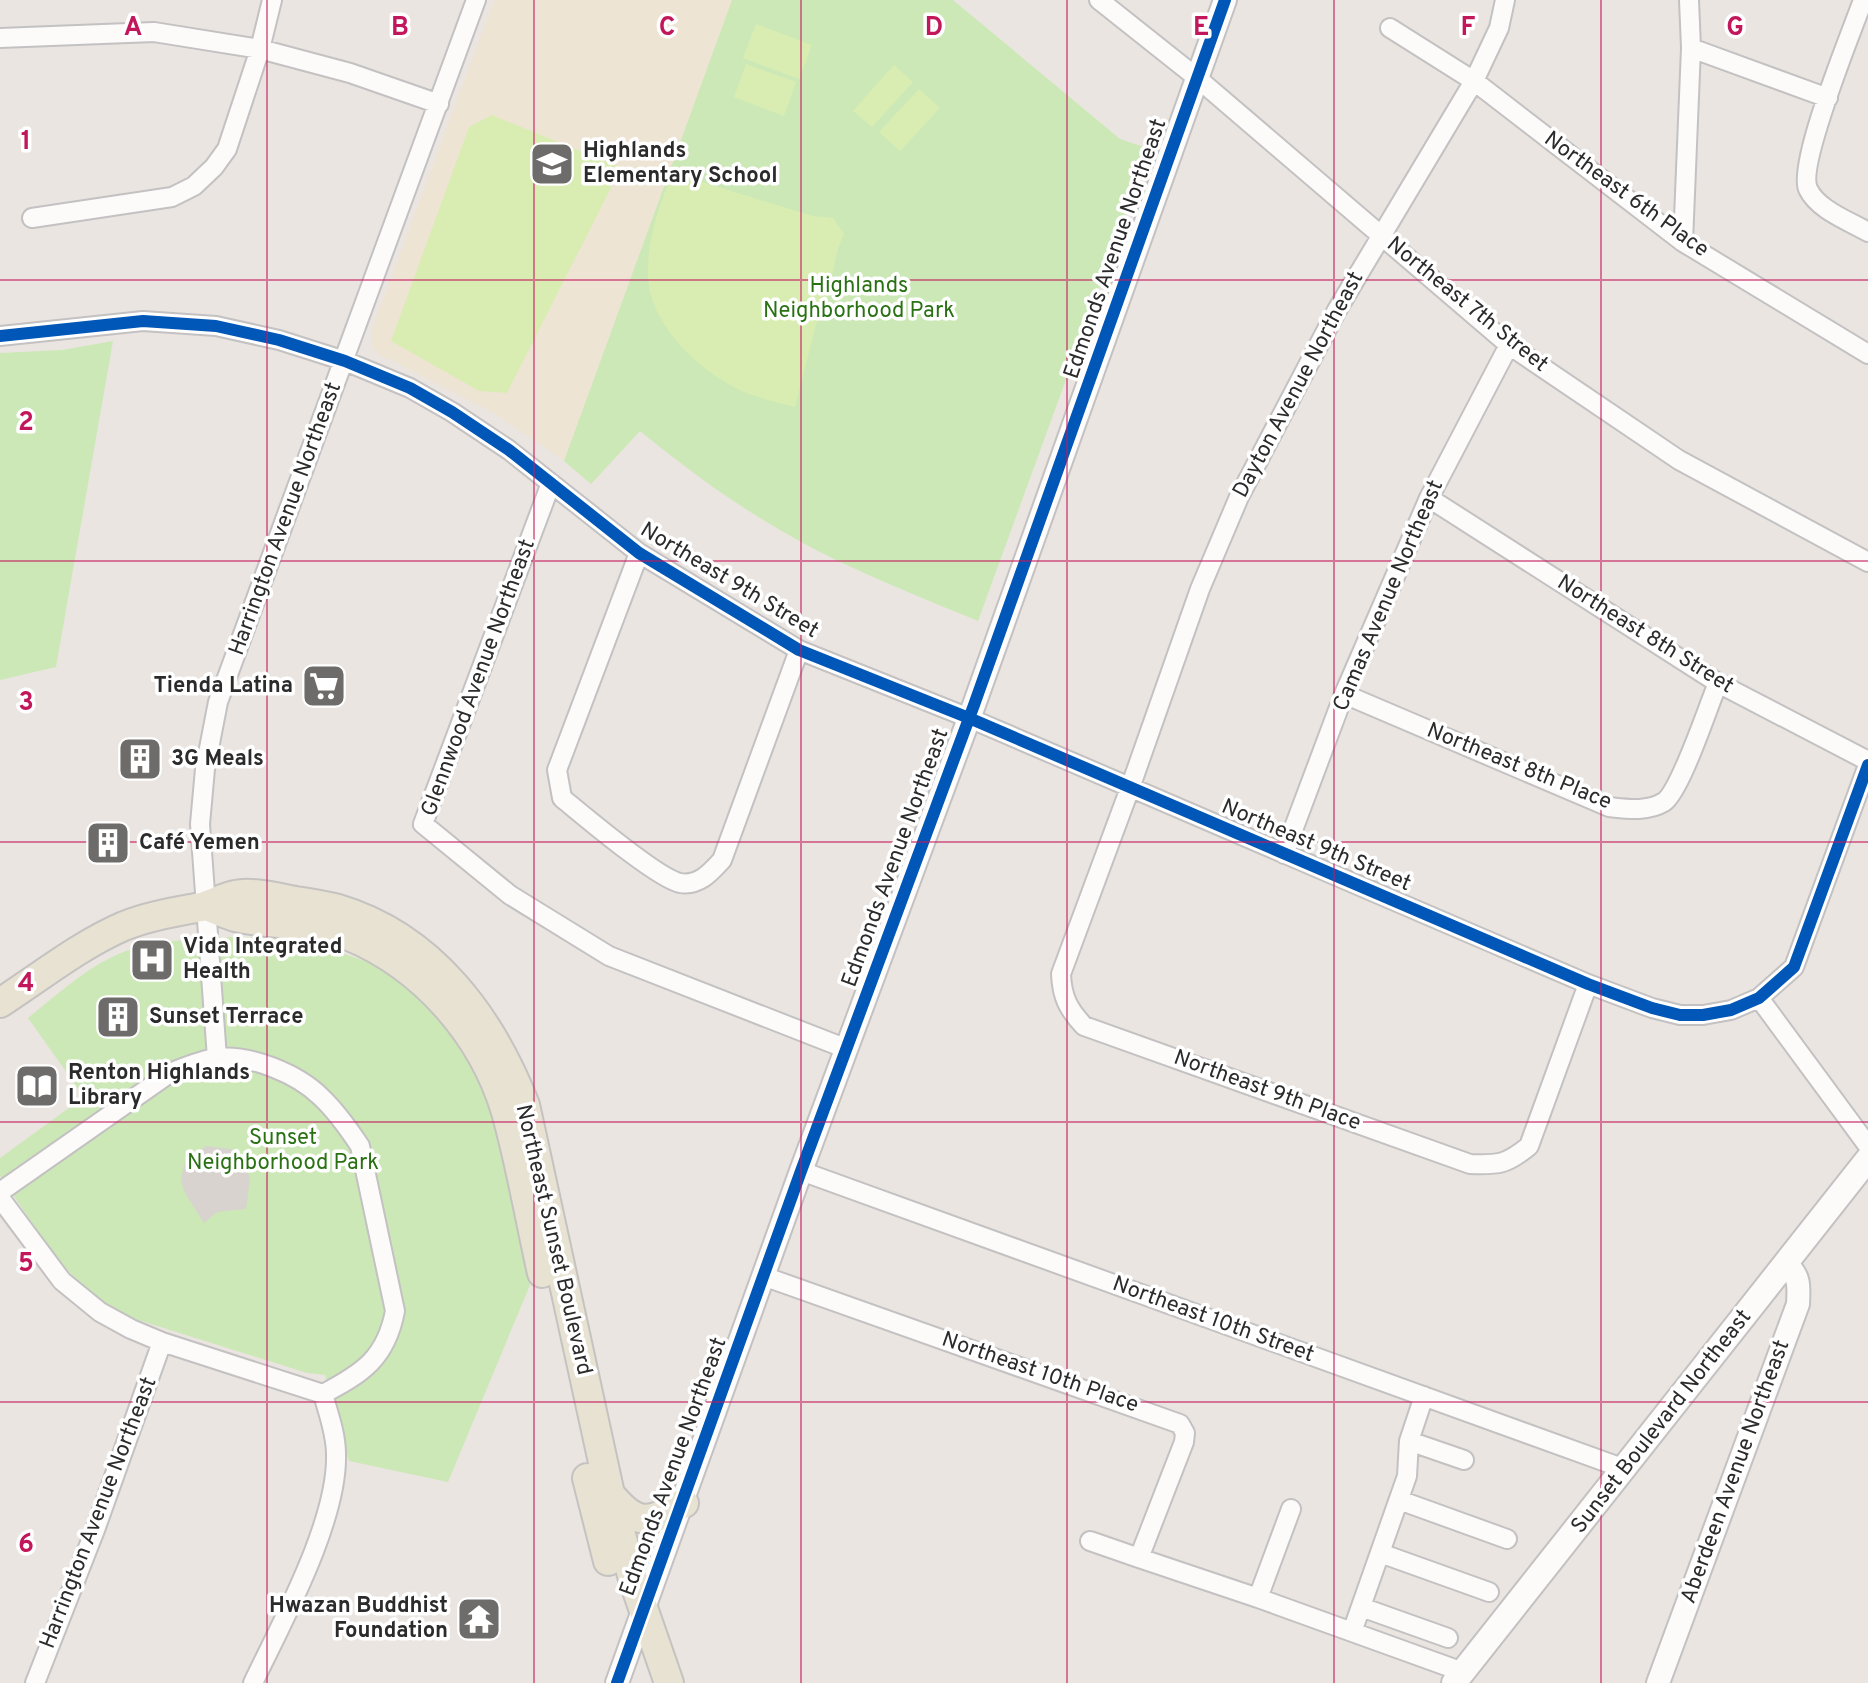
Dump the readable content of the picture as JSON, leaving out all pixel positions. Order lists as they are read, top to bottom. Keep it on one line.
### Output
{"streets":{"main road":["Northeast Sunset Boulevard","Sunset Boulevard Northeast"],"street":["Northeast 6th Place","Edmonds Avenue Northeast","Northeast 7th Street","Dayton Avenue Northeast","Harrington Avenue Northeast","Northeast 9th Street","Camas Avenue Northeast","Northeast 8th Street","Glennwood Avenue Northeast","Northeast 8th Place","Northeast 9th Place","Northeast 10th Street","Northeast 10th Place","Aberdeen Avenue Northeast"]},"crossings":[["Northeast 6th Place","Dayton Avenue Northeast"],["Edmonds Avenue Northeast","Northeast 7th Street"],["Edmonds Avenue Northeast","Northeast 9th Street"],["Edmonds Avenue Northeast","Glennwood Avenue Northeast"],["Edmonds Avenue Northeast","Northeast Sunset Boulevard"],["Edmonds Avenue Northeast","Northeast 10th Street"],["Edmonds Avenue Northeast","Northeast 10th Place"],["Northeast 7th Street","Dayton Avenue Northeast"],["Northeast 7th Street","Camas Avenue Northeast"],["Dayton Avenue Northeast","Northeast 9th Street"],["Dayton Avenue Northeast","Northeast 9th Place"],["Harrington Avenue Northeast","Northeast 9th Street"],["Harrington Avenue Northeast","Northeast Sunset Boulevard"],["Northeast 9th Street","Camas Avenue Northeast"],["Northeast 9th Street","Glennwood Avenue Northeast"],["Northeast 9th Street","Northeast 9th Place"],["Camas Avenue Northeast","Northeast 8th Street"],["Camas Avenue Northeast","Northeast 8th Place"],["Northeast 8th Street","Northeast 8th Place"],["Northeast 10th Street","Sunset Boulevard Northeast"],["Sunset Boulevard Northeast","Aberdeen Avenue Northeast"]],"parks":["Highlands Neighborhood Park","Sunset Neighborhood Park"],"places":{"school or university":["Highlands Elementary School"],"supermarket":["Tienda Latina"],"building":["3G Meals","Café Yemen","Sunset Terrace"],"hospital":["Vida Integrated Health"],"library":["Renton Highlands Library"],"temple":["Hwazan Buddhist Foundation"]},"grid":{"columns":["A","B","C","D","E","F","G"],"rows":["1","2","3","4","5","6"]}}
